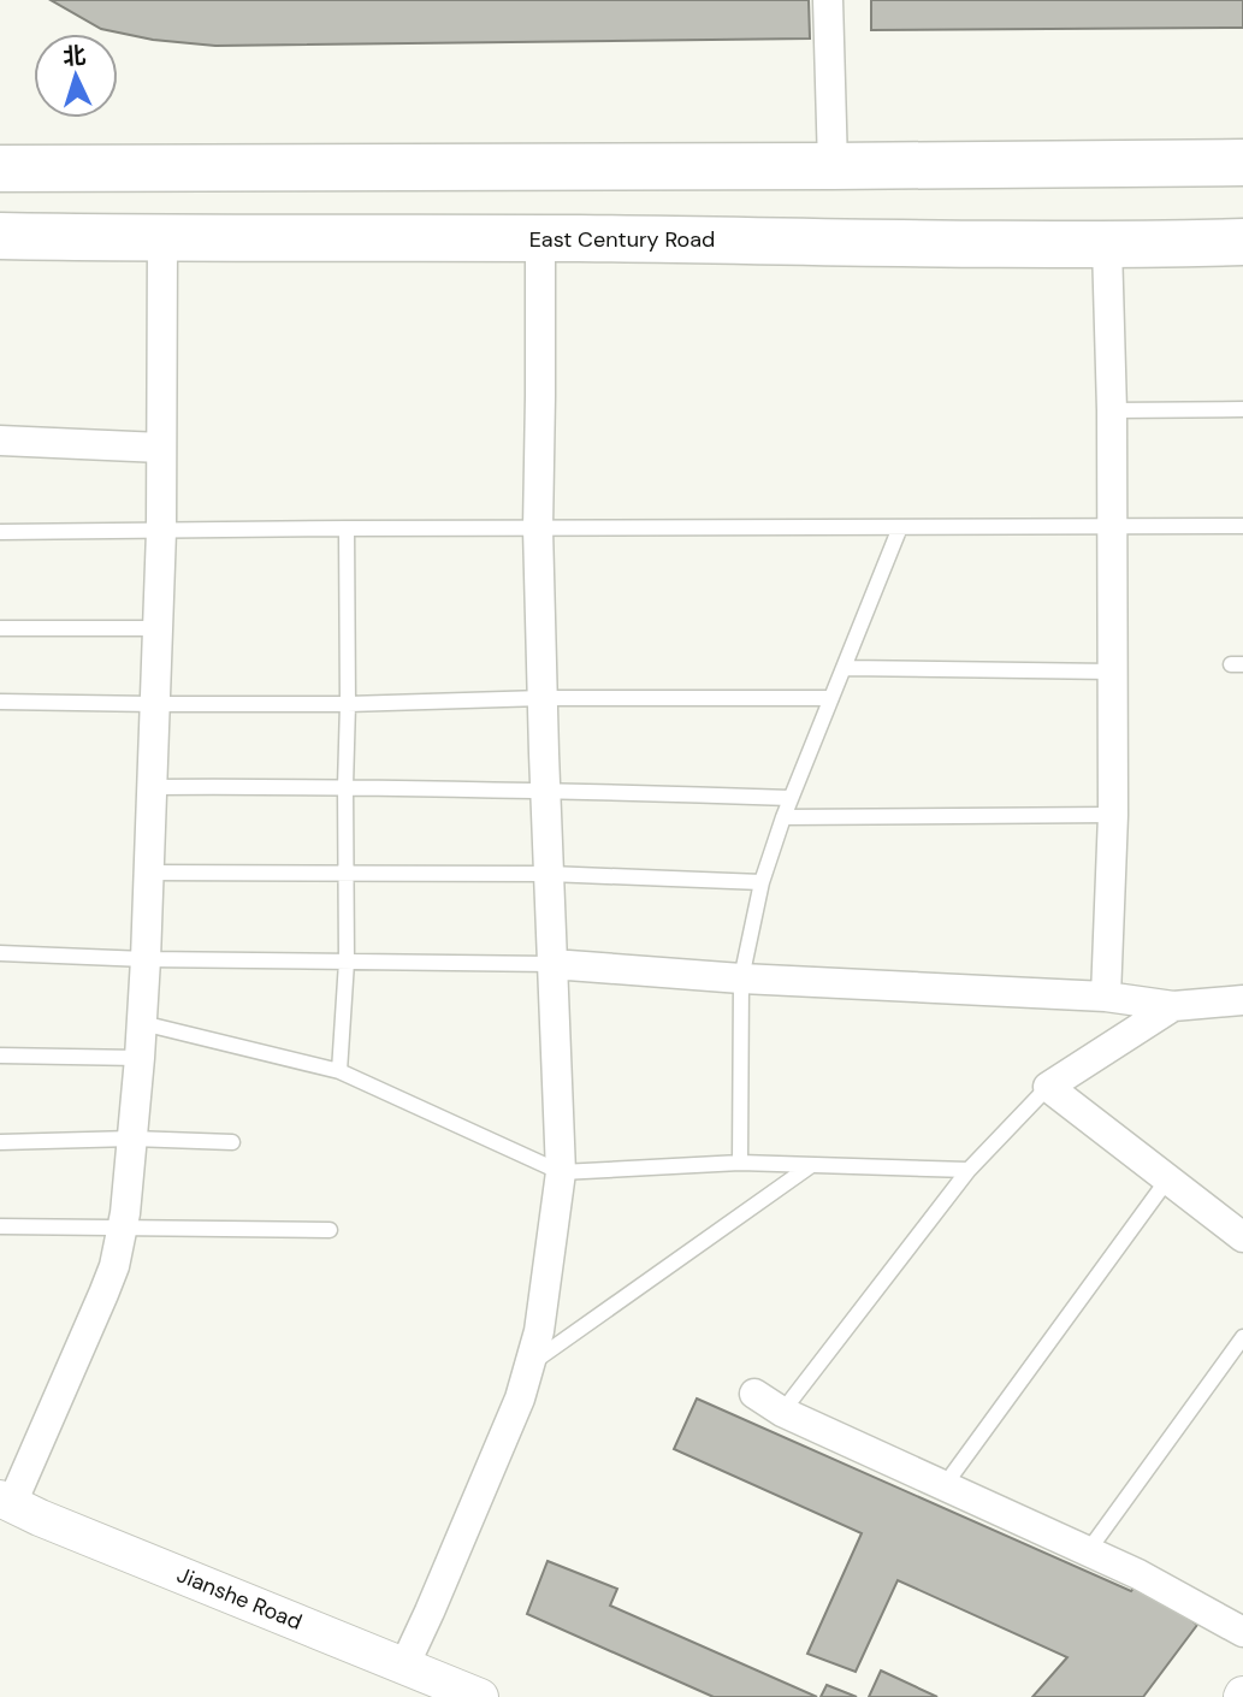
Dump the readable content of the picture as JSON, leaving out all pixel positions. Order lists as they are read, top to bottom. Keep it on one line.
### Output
{"streets":{"main road":["East Century Road"],"street":["Jianshe Road"]},"north":"top"}
